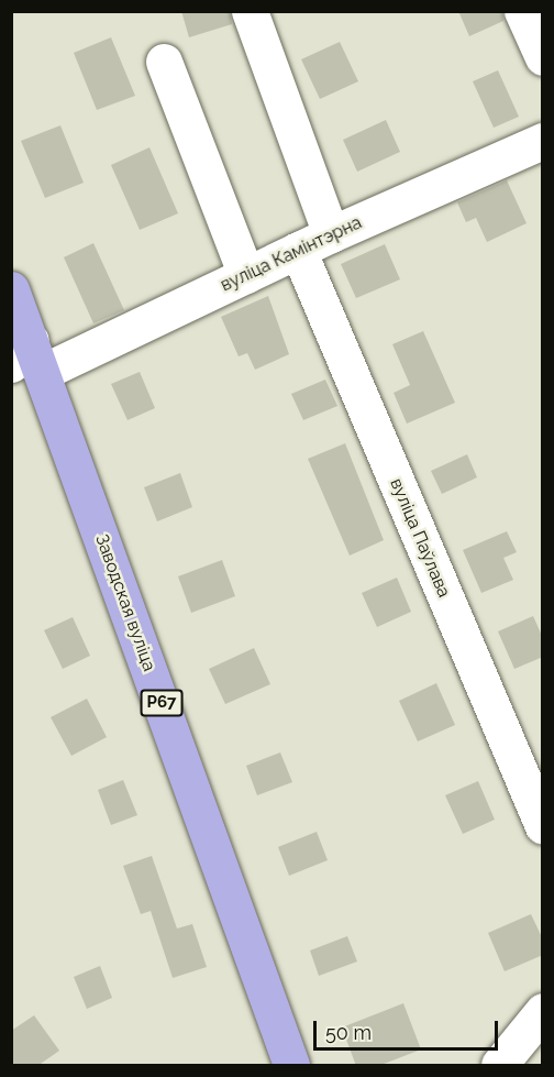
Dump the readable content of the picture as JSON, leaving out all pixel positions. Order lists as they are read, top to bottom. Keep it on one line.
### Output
{"streets":{"main road":["Заводская вуліца","Р67"],"street":["вуліца Камінтэрна","вуліца Паўлава"]},"crossings":[["вуліца Камінтэрна","вуліца Паўлава"],["вуліца Камінтэрна","Заводская вуліца"]],"scale_bar":"50 m"}
